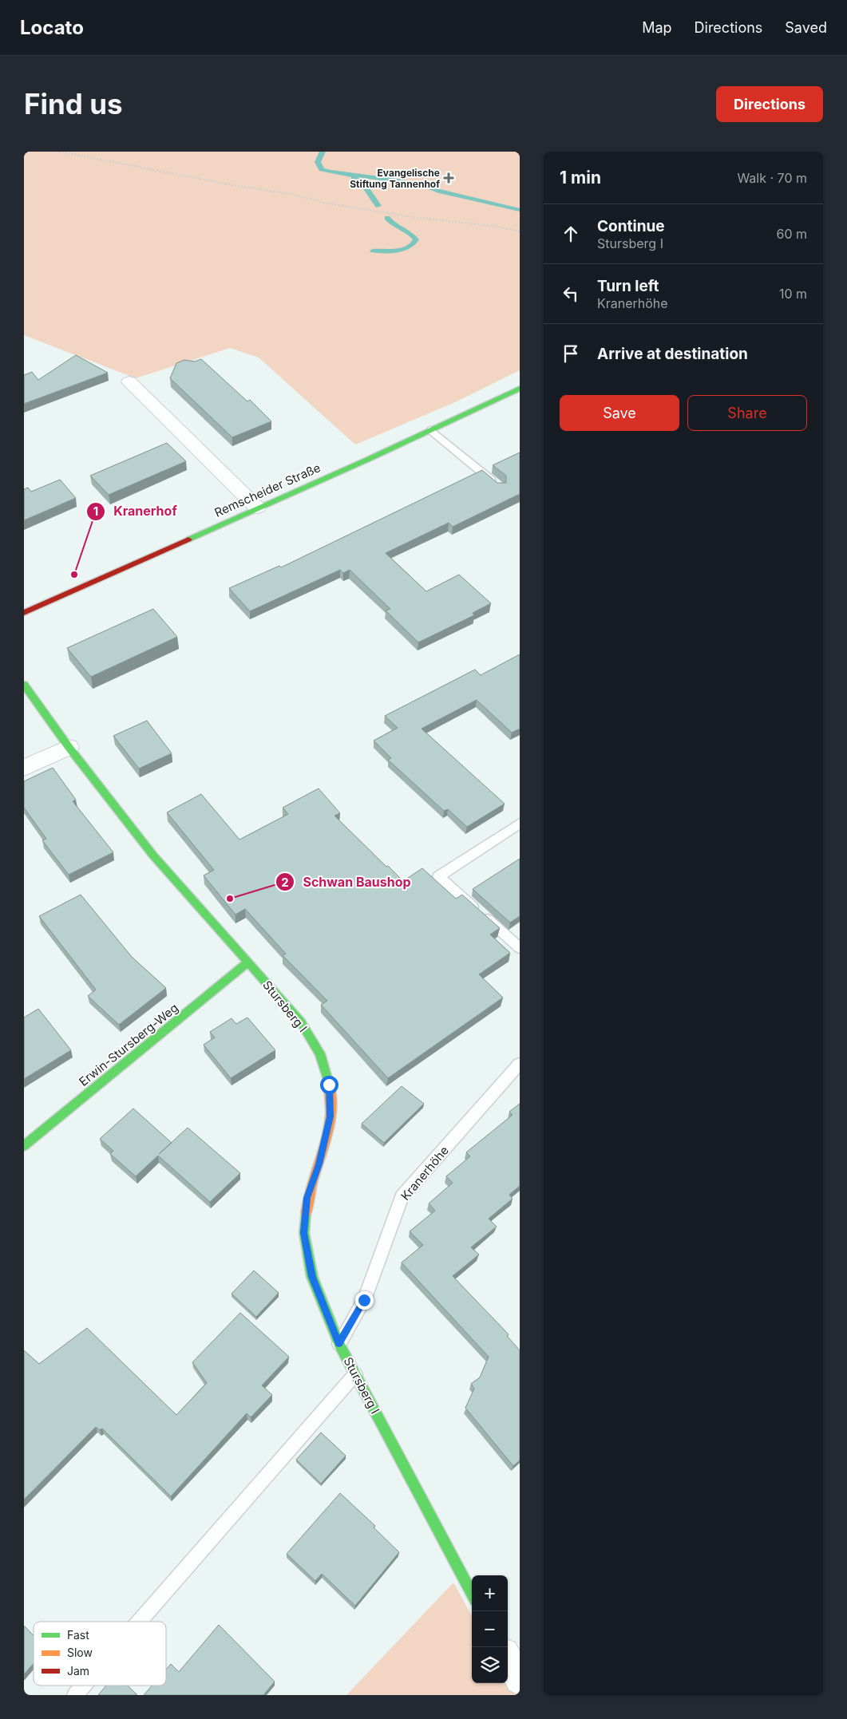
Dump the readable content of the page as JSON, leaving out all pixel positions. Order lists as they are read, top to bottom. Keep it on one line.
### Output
{"streets":{"street":["Remscheider Straße","Stursberg I","Erwin-Stursberg-Weg"],"lane":["Kranerhöhe"]},"crossings":[["Stursberg I","Erwin-Stursberg-Weg"],["Stursberg I","Kranerhöhe"]],"places":{"health":["Evangelische Stiftung Tannenhof"],"other":["Kranerhof","Schwan Baushop"]},"legend":["Fast","Slow","Jam"],"page":{"header":"Locato","nav":["Map","Directions","Saved"],"buttons":["Directions",["Save","Share"]],"title":"Find us","heading":["1 min","Walk · 70 m"],"list":[["Continue","Stursberg I","60 m"],["Turn left","Kranerhöhe","10 m"],"Arrive at destination"],"map_buttons":["+","−"]}}
